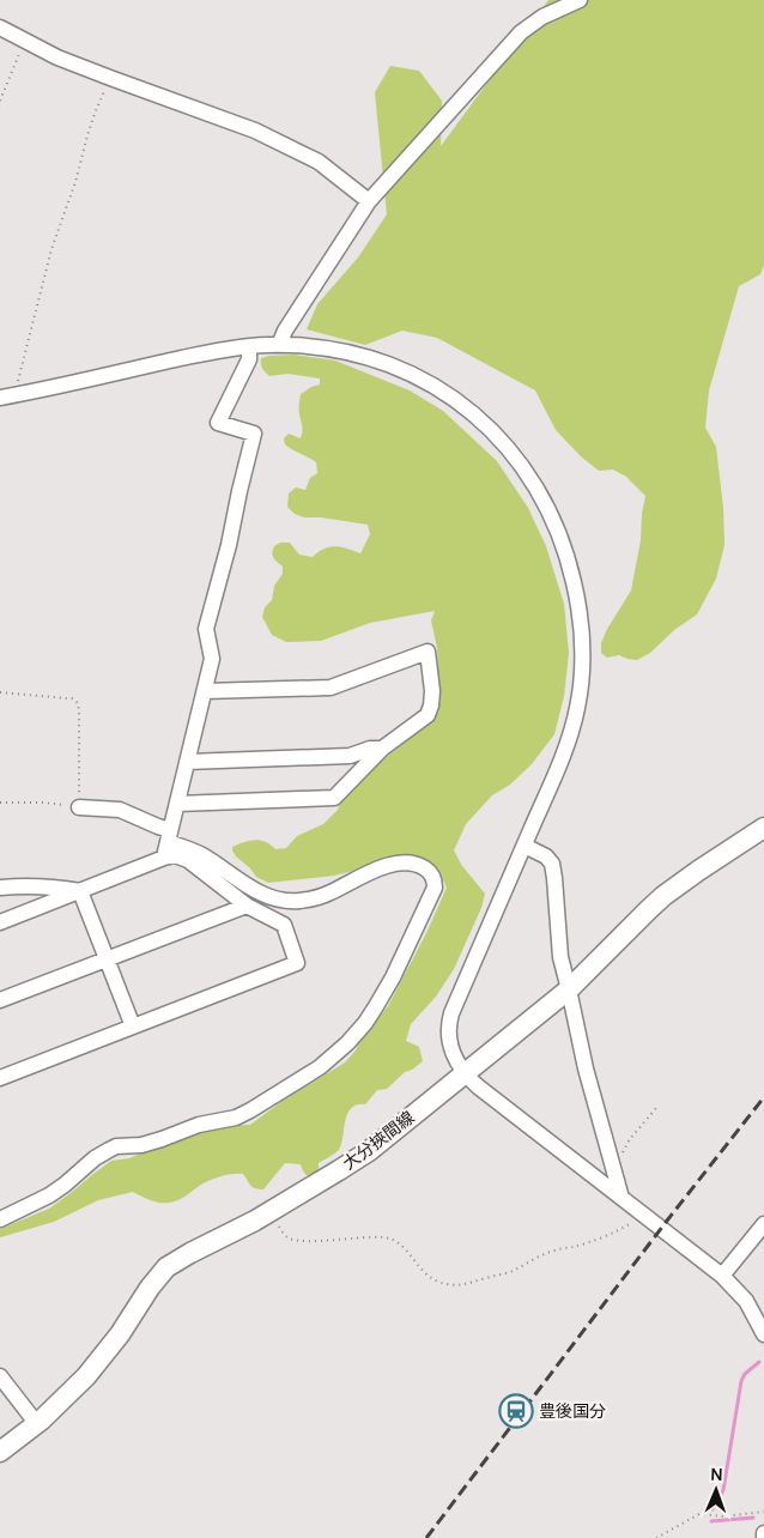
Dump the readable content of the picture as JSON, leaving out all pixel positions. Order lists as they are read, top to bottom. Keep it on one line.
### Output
{"streets":{"main road":["大分挾間線"]},"places":{"station":["豊後国分"]},"north":"top"}
